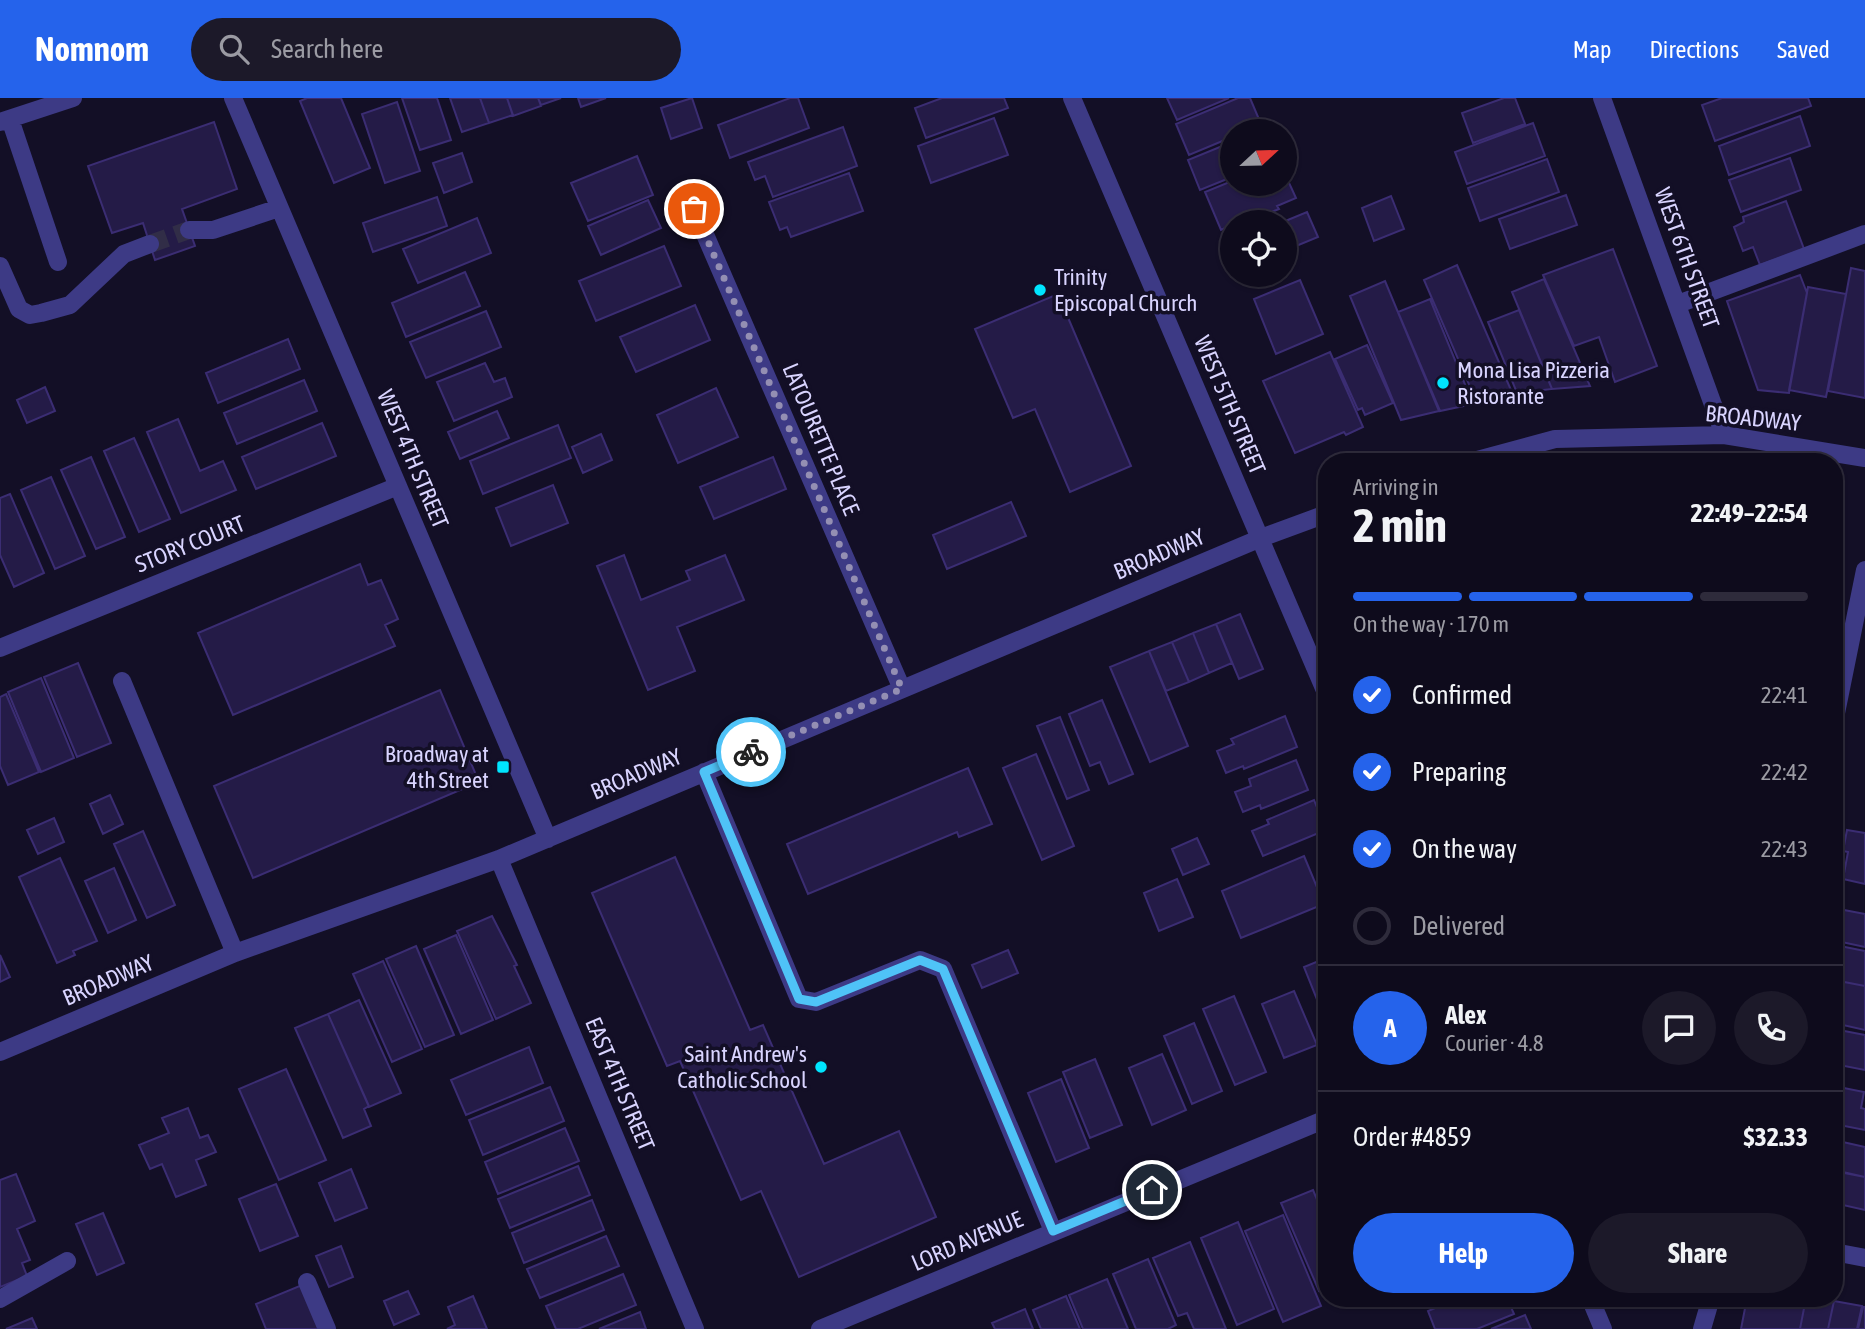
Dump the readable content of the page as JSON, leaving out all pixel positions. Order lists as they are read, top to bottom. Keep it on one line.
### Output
{"streets":{"street":["WEST 6TH STREET","WEST 5TH STREET","BROADWAY","LATOURETTE PLACE","WEST 4TH STREET","STORY COURT","EAST 4TH STREET","LORD AVENUE"]},"crossings":[["WEST 6TH STREET","BROADWAY"],["WEST 5TH STREET","BROADWAY"],["BROADWAY","LATOURETTE PLACE"],["BROADWAY","WEST 4TH STREET"],["BROADWAY","EAST 4TH STREET"],["WEST 4TH STREET","STORY COURT"]],"places":{"other":["Trinity Episcopal Church","Mona Lisa Pizzeria Ristorante","Saint Andrew's Catholic School"],"transit":["Broadway at 4th Street"]},"north":"right","page":{"header":"Nomnom","search":"Search here","nav":["Map","Directions","Saved"],"heading":["2 min","Arriving in","22:49–22:54"],"panel":["Alex","Courier · 4.8","Order #4859","$32.33"],"bar":"On the way · 170 m","list":[["Confirmed","22:41"],["Preparing","22:42"],["On the way","22:43"],"Delivered"],"round":"A","buttons":["Help","Share"]}}
